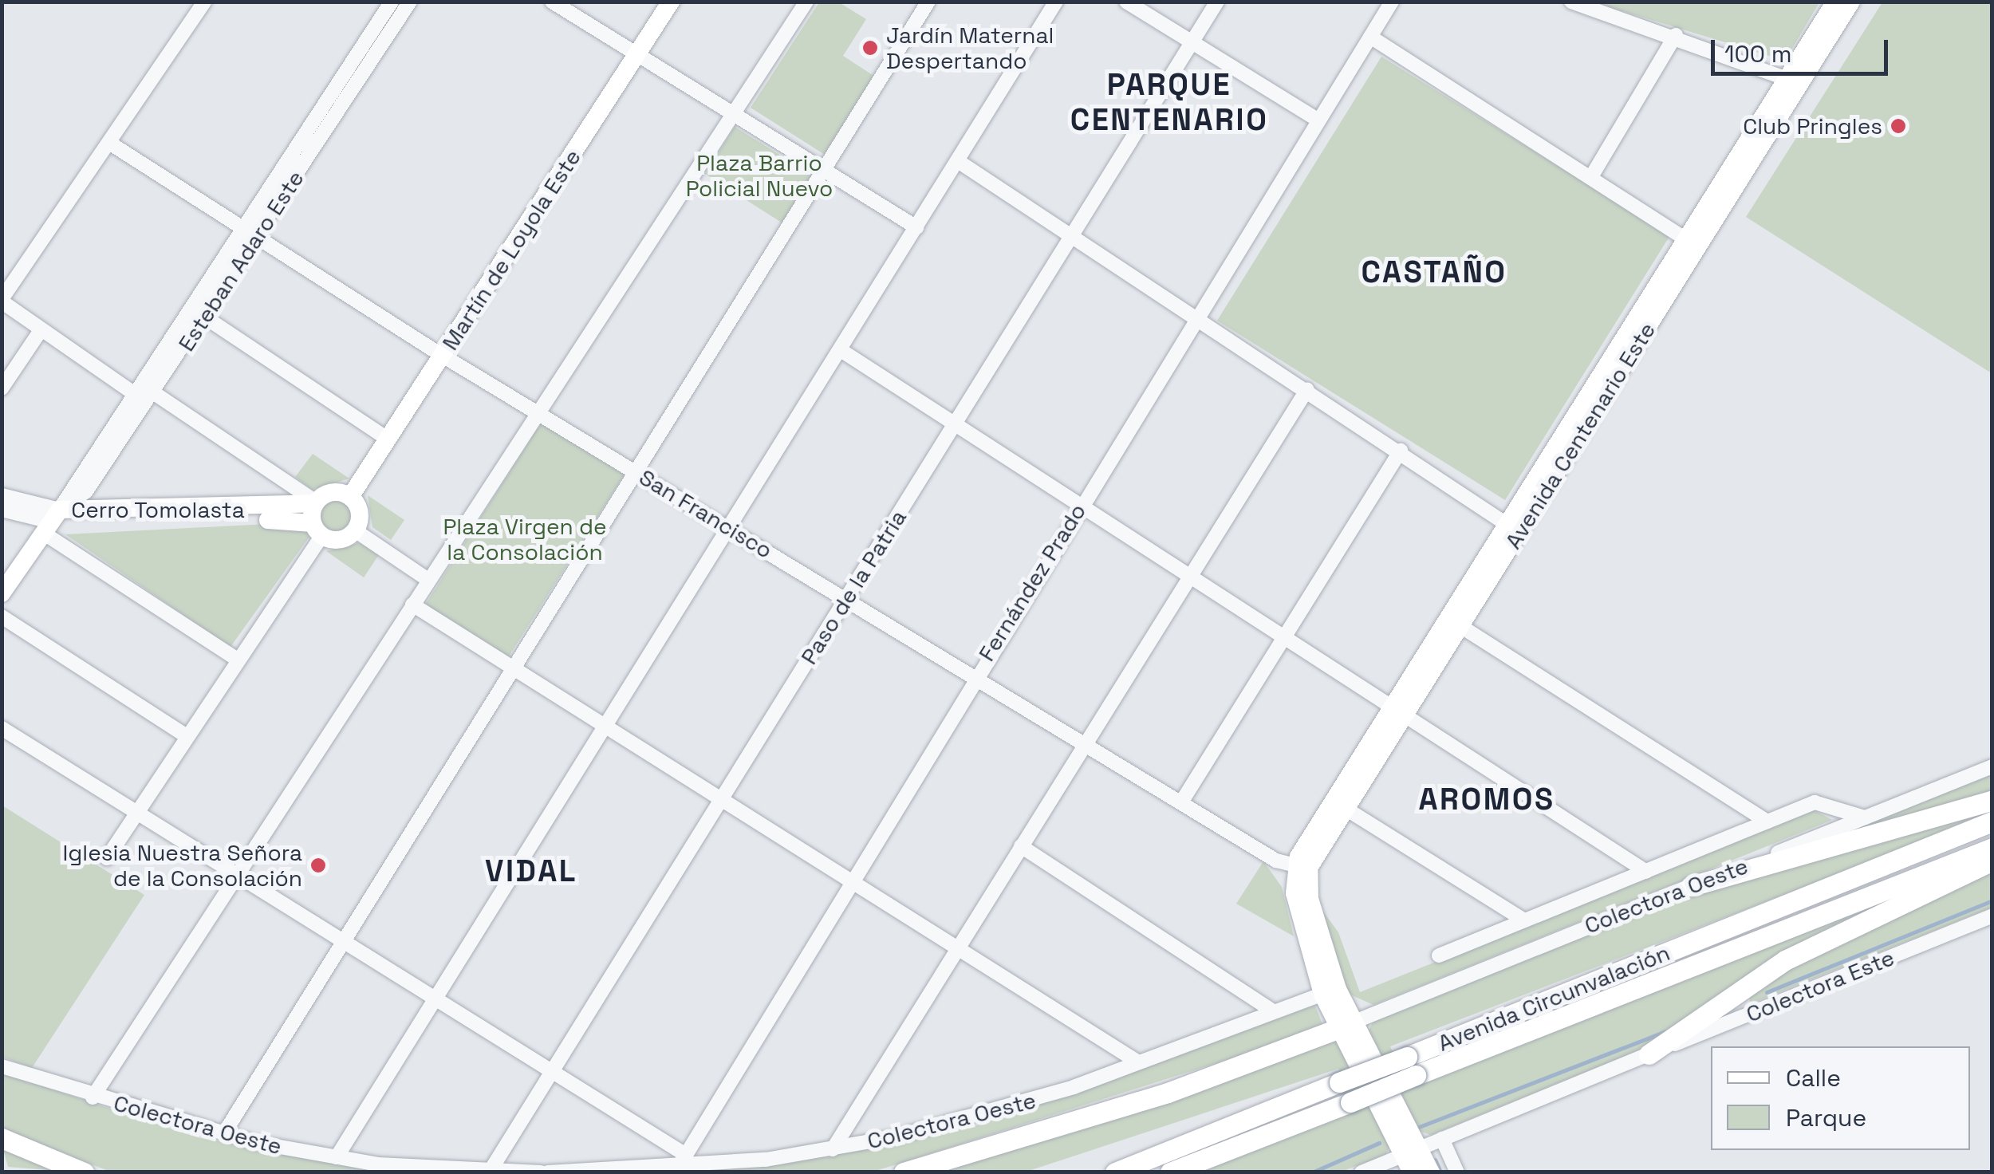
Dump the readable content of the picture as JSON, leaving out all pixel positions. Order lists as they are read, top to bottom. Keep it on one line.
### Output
{"streets":{"highway":["Avenida Circunvalación"],"main road":["Martín de Loyola Este","Esteban Adaro Este","Avenida Centenario Este","Cerro Tomolasta"],"street":["San Francisco","Fernández Prado","Paso de la Patria","Colectora Oeste","Colectora Este"]},"crossings":[["Martín de Loyola Este","Cerro Tomolasta"],["Martín de Loyola Este","San Francisco"],["Esteban Adaro Este","Cerro Tomolasta"],["Esteban Adaro Este","San Francisco"],["Avenida Centenario Este","San Francisco"],["San Francisco","Fernández Prado"],["San Francisco","Paso de la Patria"],["Fernández Prado","Colectora Oeste"],["Paso de la Patria","Colectora Oeste"]],"districts":["PARQUE CENTENARIO","CASTAÑO","AROMOS","VIDAL"],"parks":["Plaza Barrio Policial Nuevo","Plaza Virgen de la Consolación"],"places":["Jardín Maternal Despertando","Club Pringles","Iglesia Nuestra Señora de la Consolación"],"legend":["Calle","Parque"],"scale_bar":"100 m"}
